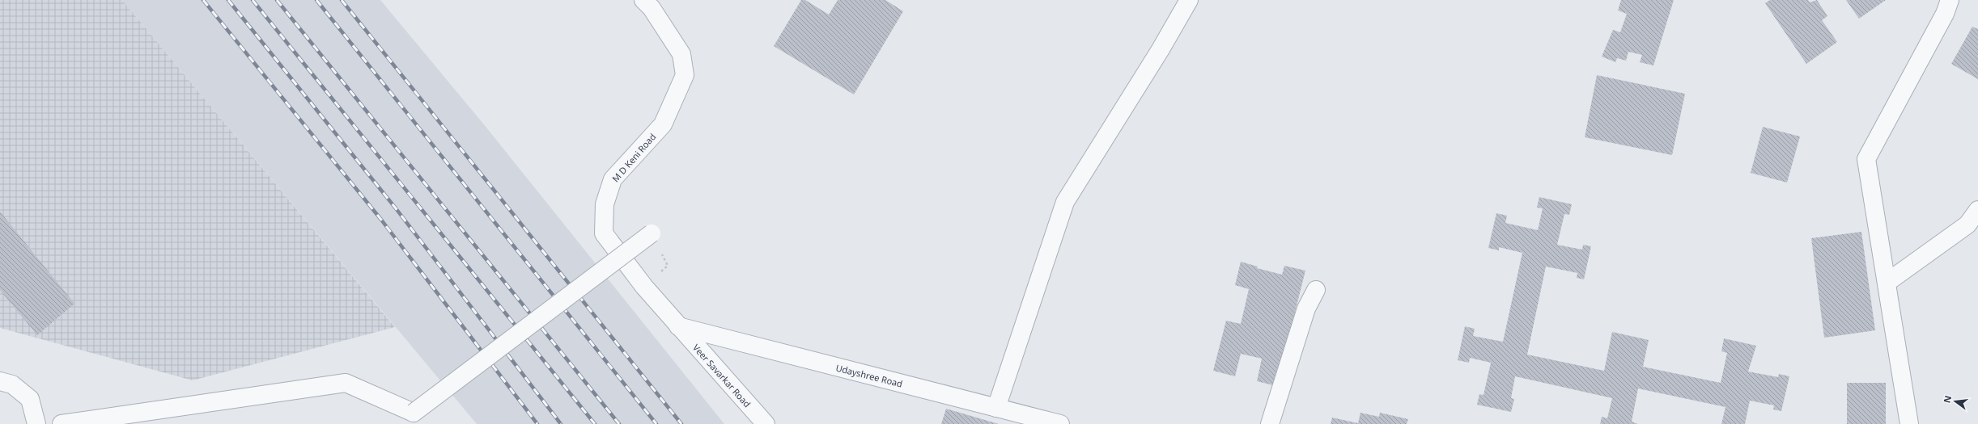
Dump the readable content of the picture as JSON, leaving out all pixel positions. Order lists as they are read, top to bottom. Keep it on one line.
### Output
{"streets":{"street":["M D Keni Road","Veer Savarkar Road","Udayshree Road"]},"crossings":[["M D Keni Road","Veer Savarkar Road"],["M D Keni Road","Udayshree Road"],["Veer Savarkar Road","Udayshree Road"]],"north":"left"}
